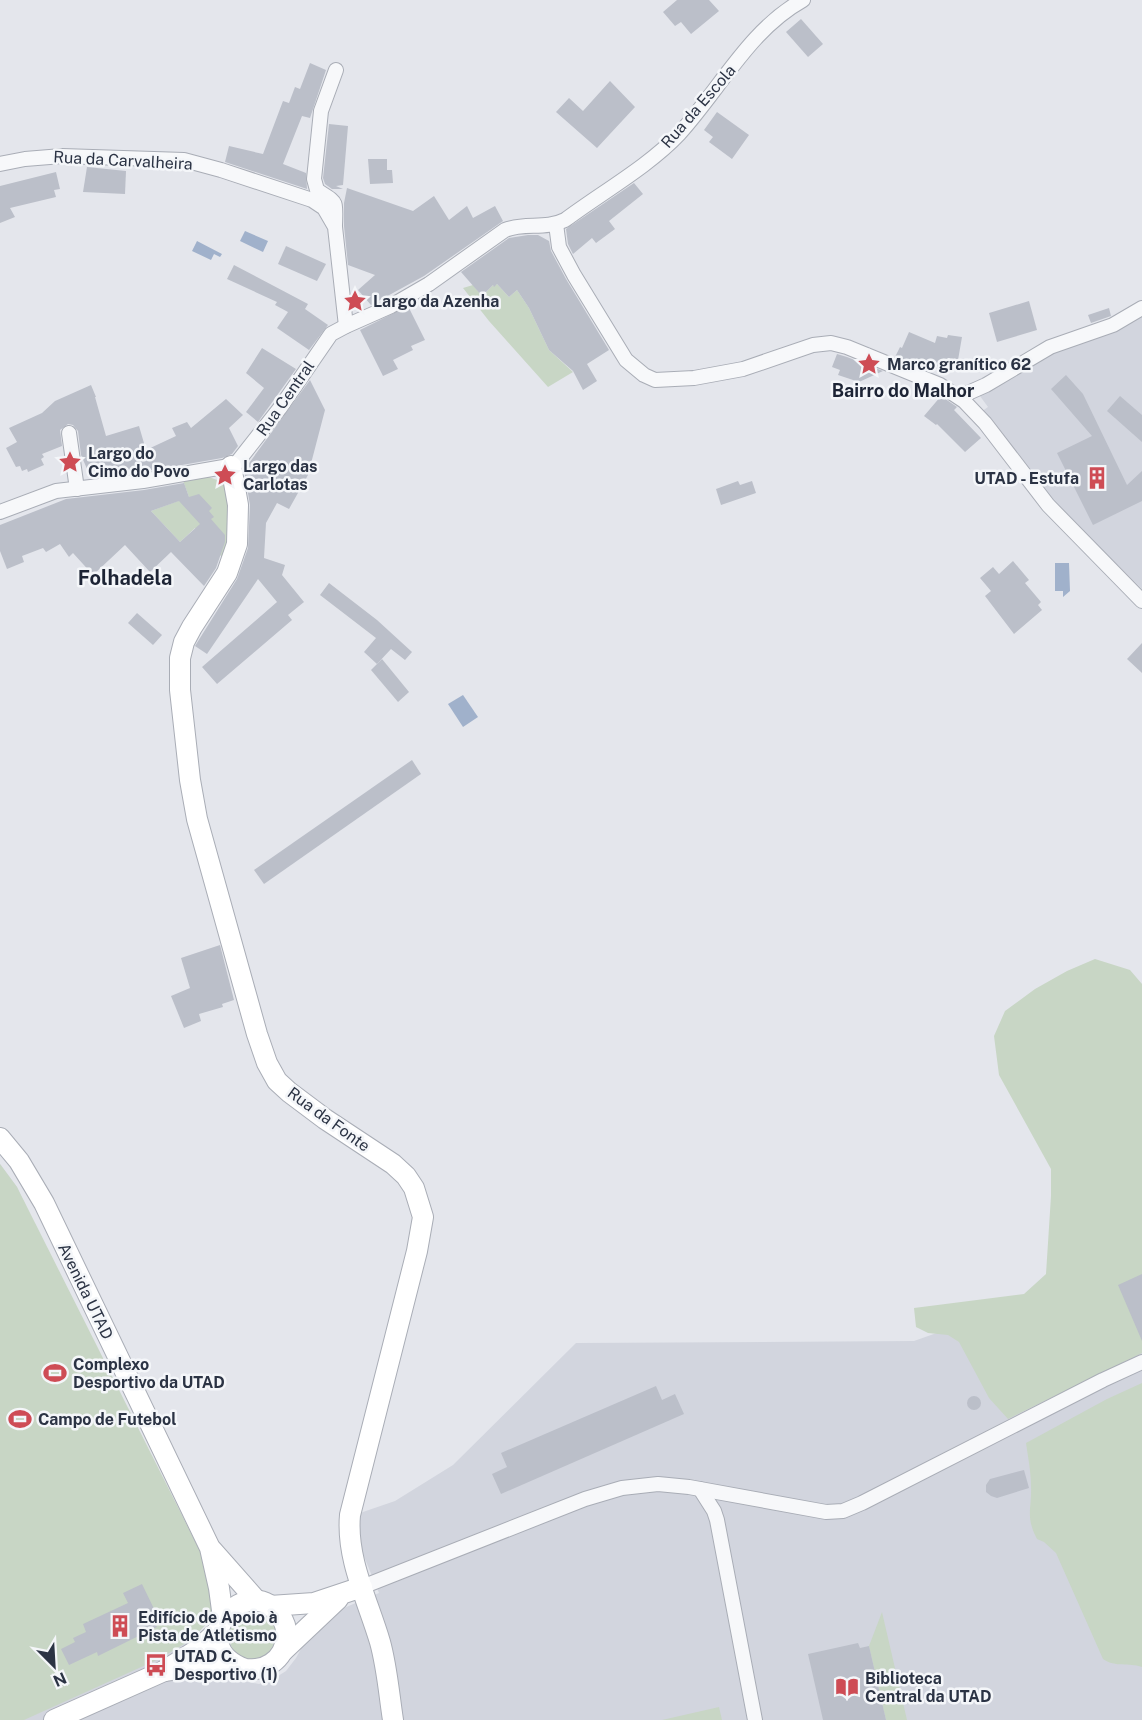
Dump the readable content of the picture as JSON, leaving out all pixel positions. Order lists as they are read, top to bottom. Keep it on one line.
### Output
{"streets":{"street":["Rua da Escola","Rua da Carvalheira","Rua Central","Rua da Fonte","Avenida UTAD"]},"crossings":[["Rua da Escola","Rua Central"],["Rua Central","Rua da Fonte"]],"districts":["Bairro do Malhor","Folhadela"],"places":{"place":["Largo da Azenha","Marco granítico 62","Largo do Cimo do Povo","Largo das Carlotas"],"building":["UTAD - Estufa","Edifício de Apoio à Pista de Atletismo"],"sports":["Complexo Desportivo da UTAD","Campo de Futebol"],"bus stop":["UTAD C. Desportivo (1)"],"library":["Biblioteca Central da UTAD"]},"north":"bottom right"}
